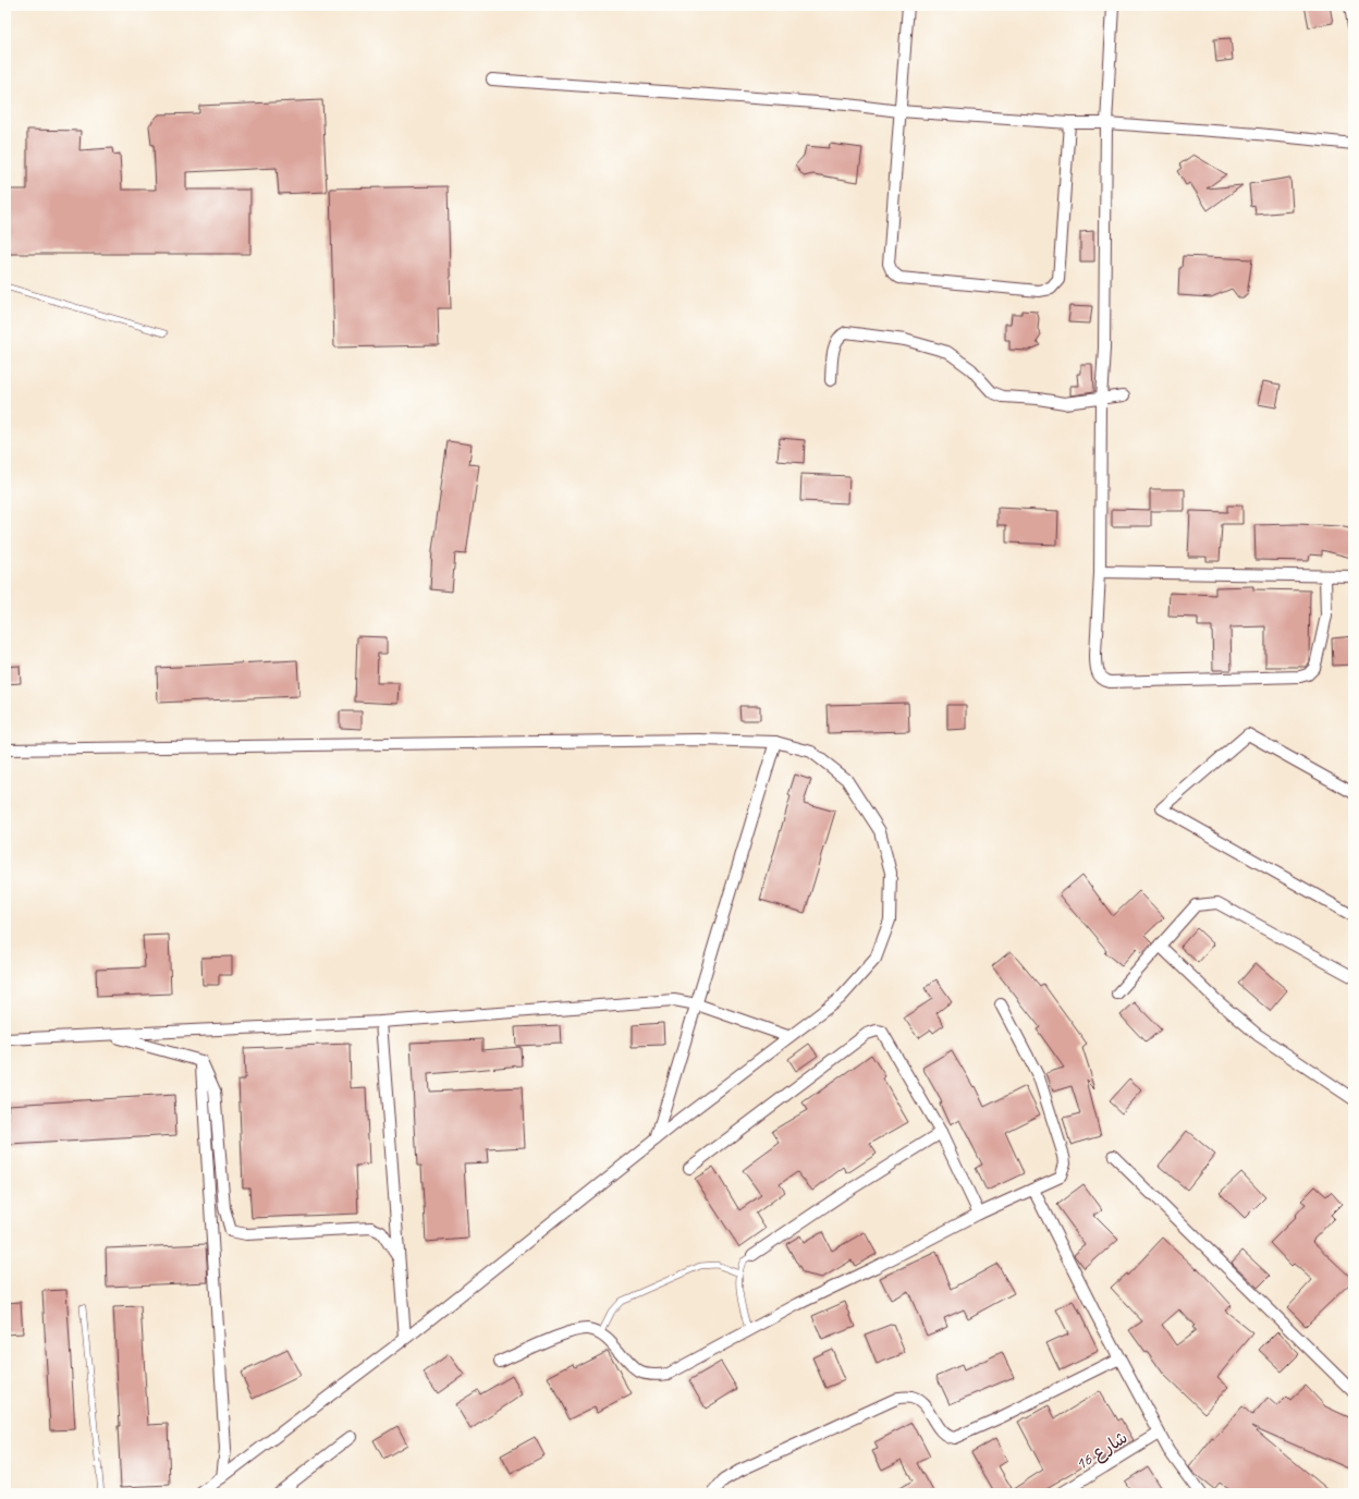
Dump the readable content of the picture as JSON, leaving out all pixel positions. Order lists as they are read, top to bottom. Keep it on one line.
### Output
{"streets":{"street":["شارع 16"]}}
